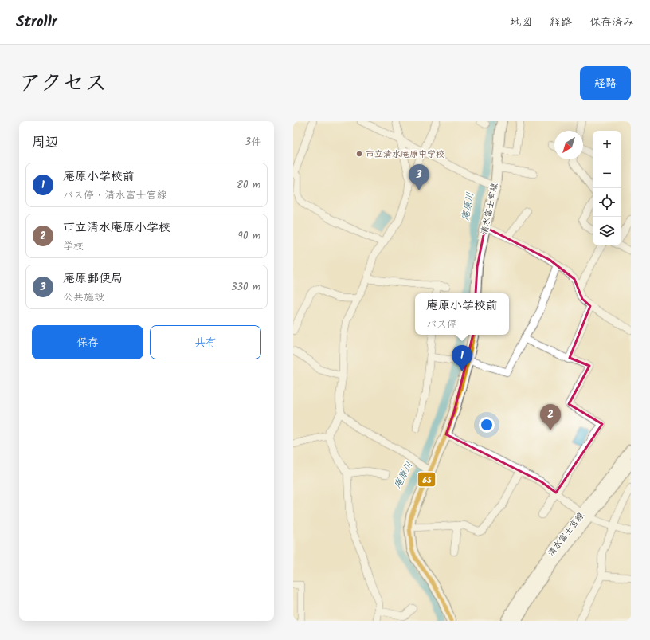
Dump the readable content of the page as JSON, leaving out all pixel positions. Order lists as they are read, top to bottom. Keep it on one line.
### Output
{"streets":{"main road":["清水富士宮線"]},"water":["庵原川"],"places":["市立清水庵原中学校"],"lines":["transit line 65"],"north":"bottom left","page":{"header":"Strollr","nav":["地図","経路","保存済み"],"title":"アクセス","buttons":["経路",["保存","共有"]],"heading":["周辺","3件"],"map_buttons":["+","−"],"list":[{"mark":"1","name":"庵原小学校前","note":"バス停 · 清水富士宮線","value":"80 m"},{"mark":"2","name":"市立清水庵原小学校","note":"学校","value":"90 m"},{"mark":"3","name":"庵原郵便局","note":"公共施設","value":"330 m"}],"pins":["3","1","2"],"popup":["庵原小学校前","バス停"]}}
